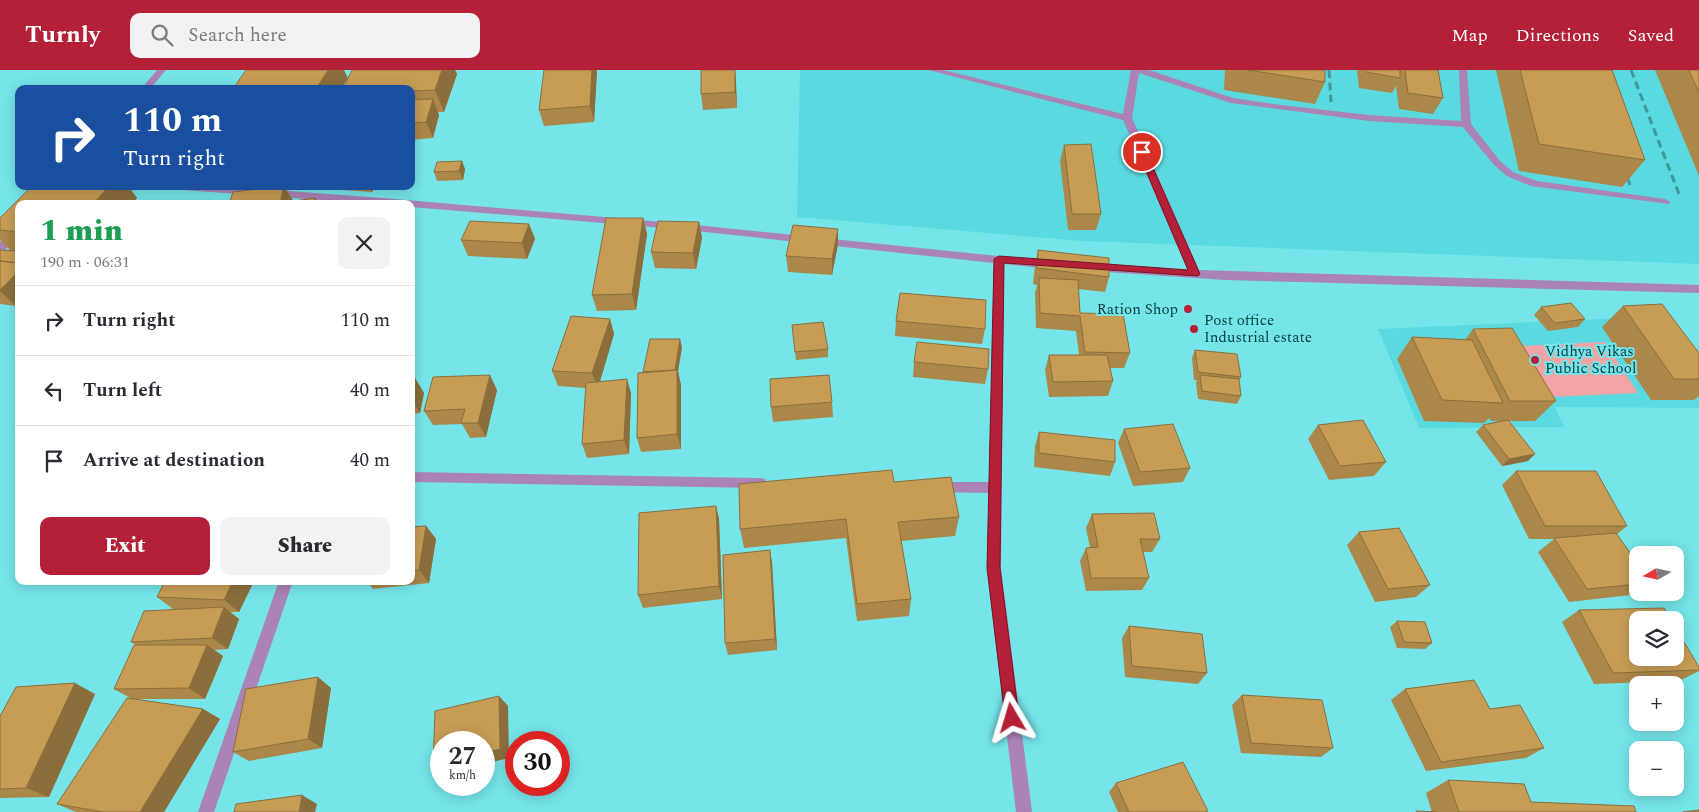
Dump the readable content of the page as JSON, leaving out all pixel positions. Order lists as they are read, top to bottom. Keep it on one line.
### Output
{"places":["Ration Shop","Post office Industrial estate","Vidhya Vikas Public School"],"north":"left","page":{"header":"Turnly","search":"Search here","nav":["Map","Directions","Saved"],"turn":["110 m","Turn right"],"heading":["1 min","190 m · 06:31"],"list":[{"name":"Turn right","value":"110 m"},{"name":"Turn left","value":"40 m"},{"name":"Arrive at destination","value":"40 m"}],"buttons":["Exit","Share"],"map_buttons":["+","−"],"speed":"27 km/h","limit":"30"}}
